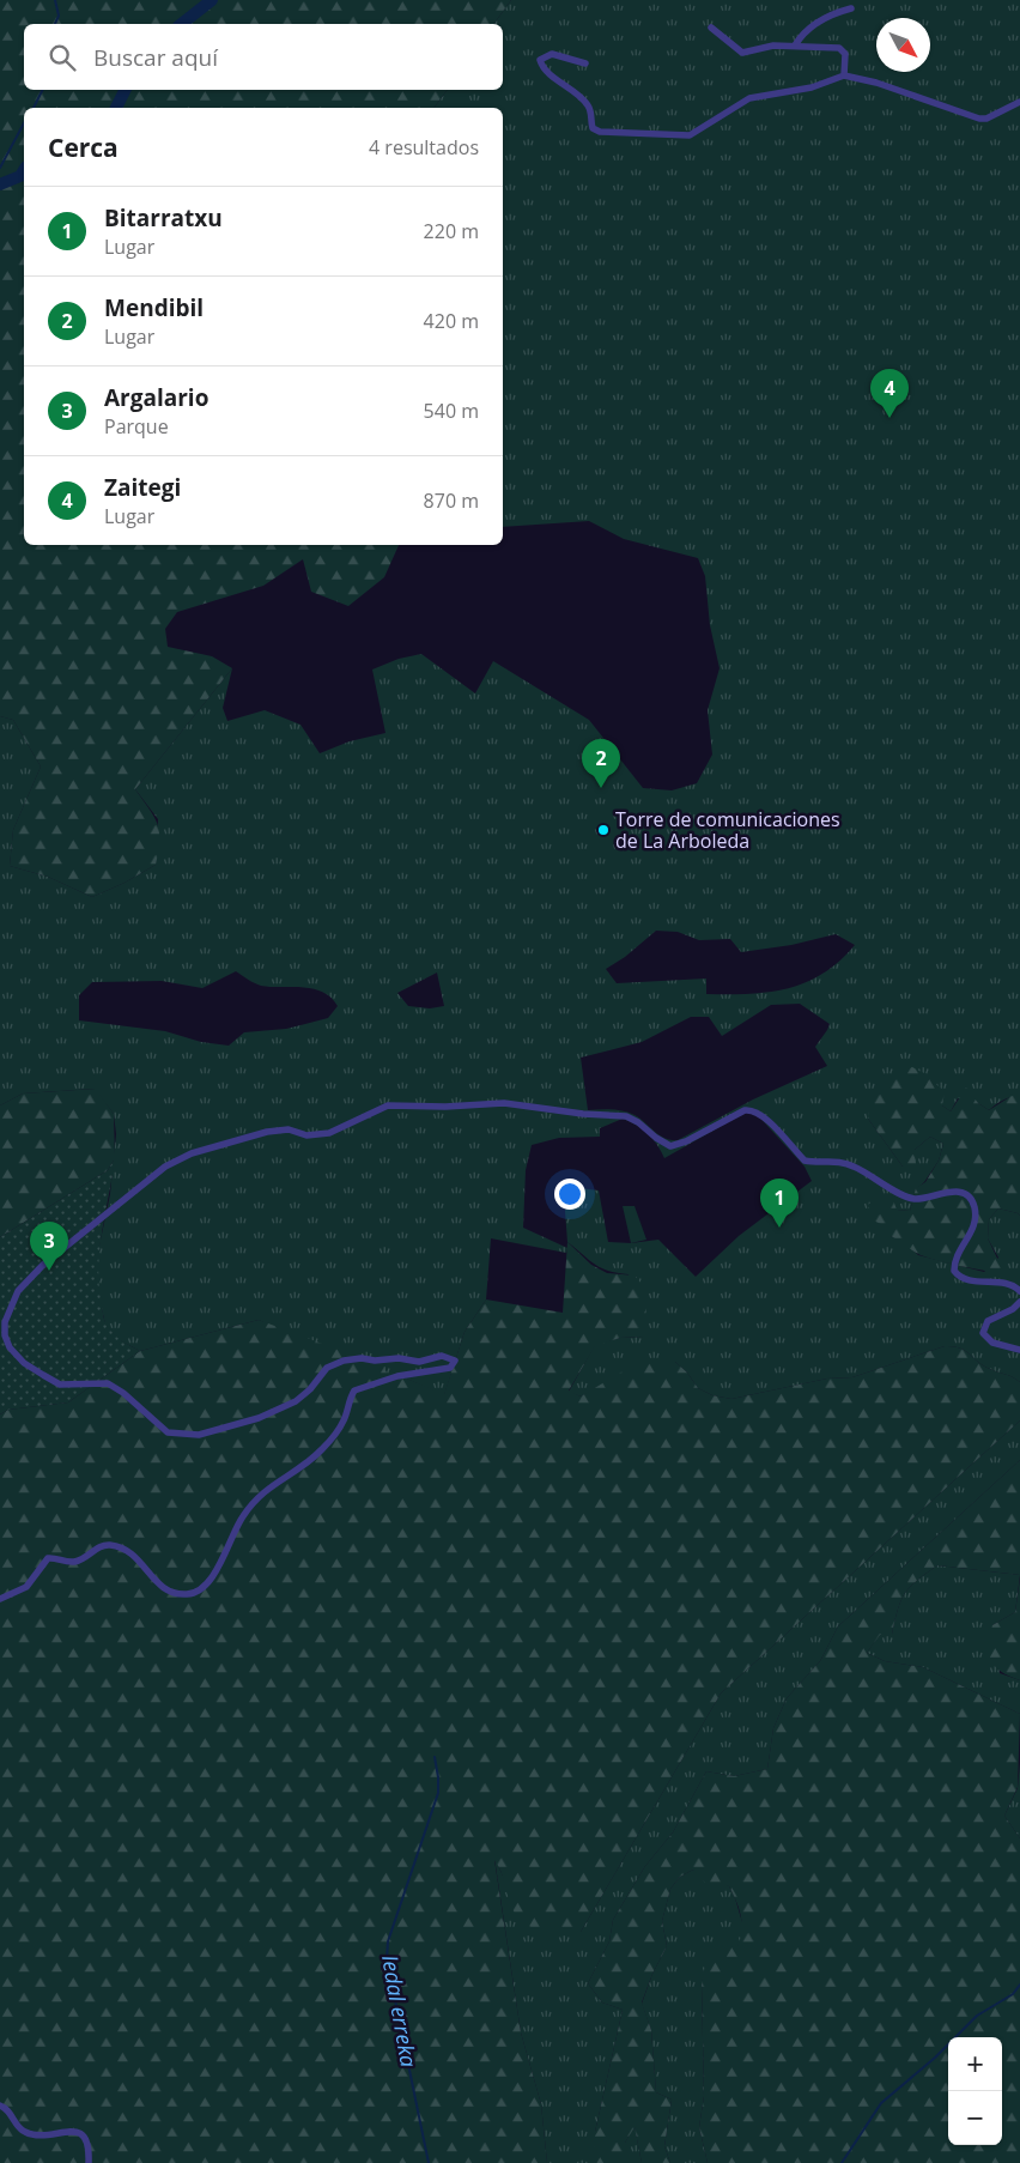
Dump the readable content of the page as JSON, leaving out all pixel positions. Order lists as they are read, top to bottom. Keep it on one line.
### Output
{"water":["Iedal erreka"],"places":["Torre de comunicaciones de La Arboleda"],"north":"bottom right","page":{"search":"Buscar aquí","heading":["Cerca","4 resultados"],"list":[{"mark":"1","name":"Bitarratxu","note":"Lugar","value":"220 m"},{"mark":"2","name":"Mendibil","note":"Lugar","value":"420 m"},{"mark":"3","name":"Argalario","note":"Parque","value":"540 m"},{"mark":"4","name":"Zaitegi","note":"Lugar","value":"870 m"}],"pins":["4","2","1","3"],"map_buttons":["+","−"]}}
